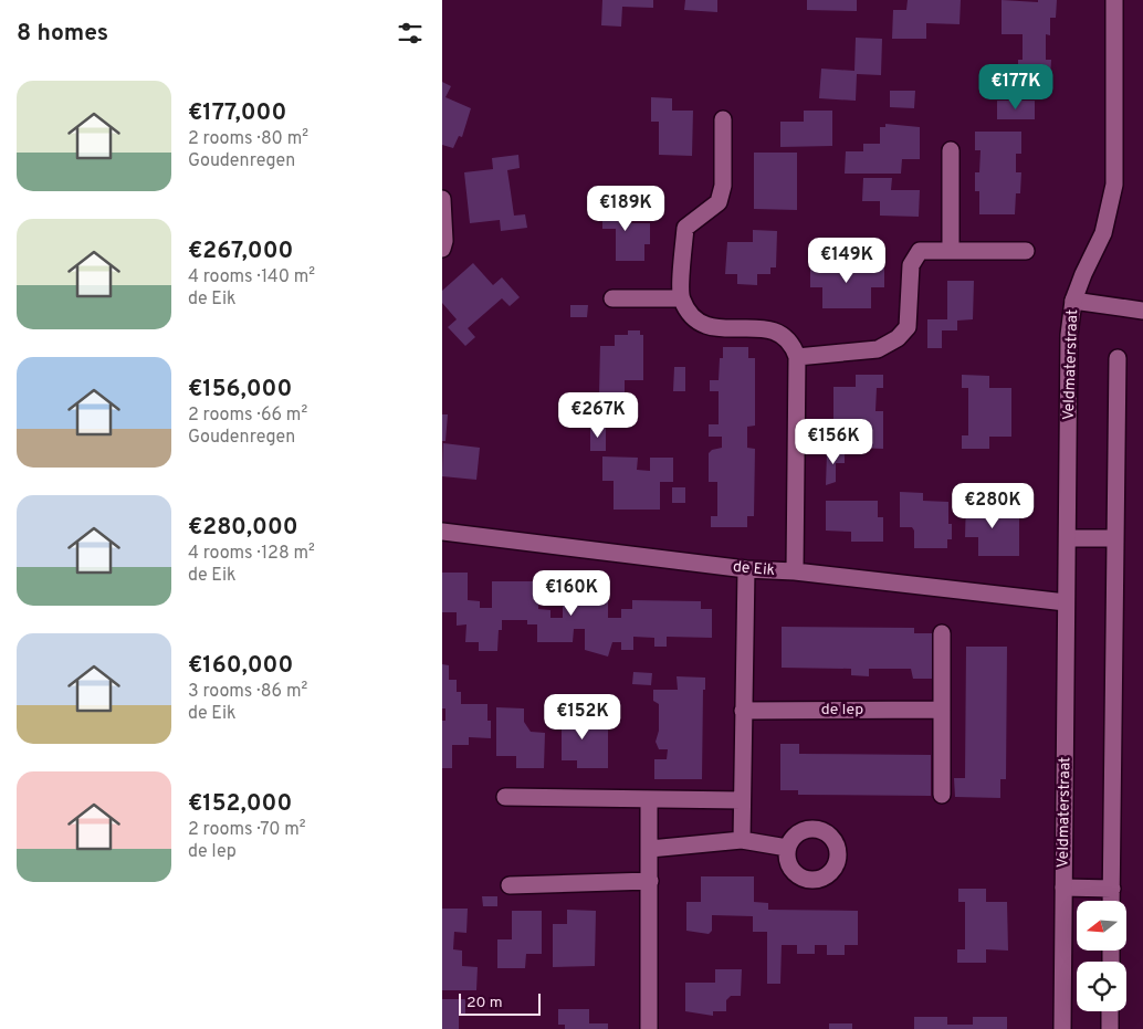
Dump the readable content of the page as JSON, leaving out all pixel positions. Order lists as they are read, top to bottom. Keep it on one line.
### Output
{"streets":{"street":["Veldmaterstraat","de Eik","de Iep"]},"crossings":[["Veldmaterstraat","de Eik"]],"scale_bar":"20 m","north":"left","page":{"heading":"8 homes","price":["€177K","€189K","€149K","€267K","€156K","€280K","€160K","€152K"],"list":[{"name":"€177,000","note":"2 rooms · 80 m² · Goudenregen"},{"name":"€267,000","note":"4 rooms · 140 m² · de Eik"},{"name":"€156,000","note":"2 rooms · 66 m² · Goudenregen"},{"name":"€280,000","note":"4 rooms · 128 m² · de Eik"},{"name":"€160,000","note":"3 rooms · 86 m² · de Eik"},{"name":"€152,000","note":"2 rooms · 70 m² · de Iep"}],"scale":"20 m"}}
